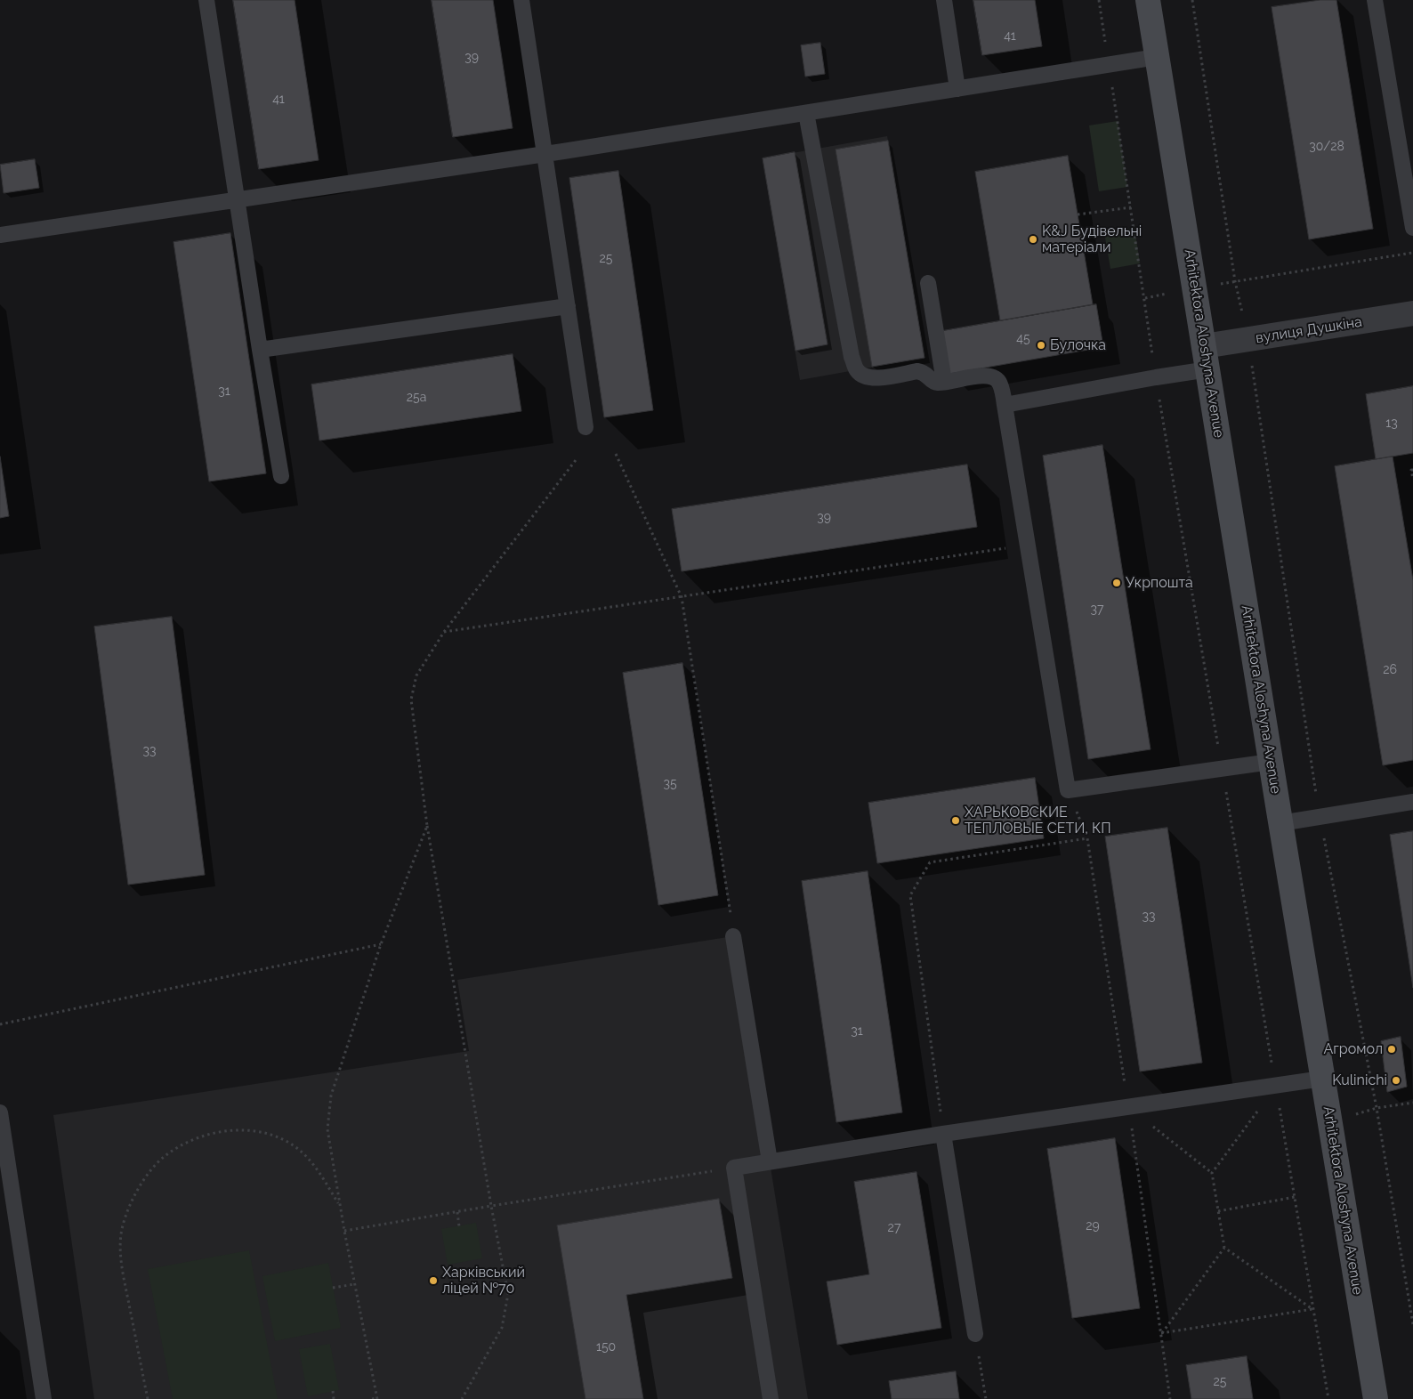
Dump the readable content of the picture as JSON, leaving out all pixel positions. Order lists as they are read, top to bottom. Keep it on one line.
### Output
{"streets":{"street":["вулиця Душкіна","Arhitektora Aloshyna Avenue"]},"crossings":[["вулиця Душкіна","Arhitektora Aloshyna Avenue"]],"places":["K&J Будівельні матеріали","Булочка","Укрпошта","ХАРЬКОВСКИЕ ТЕПЛОВЫЕ СЕТИ, КП","Агромол","Kulinichi","Харківський ліцей №70"],"house_numbers":["41","39","41","30/28","25","45","31","25а","13","39","37","26","33","35","33","31","29","27","150","25"]}
